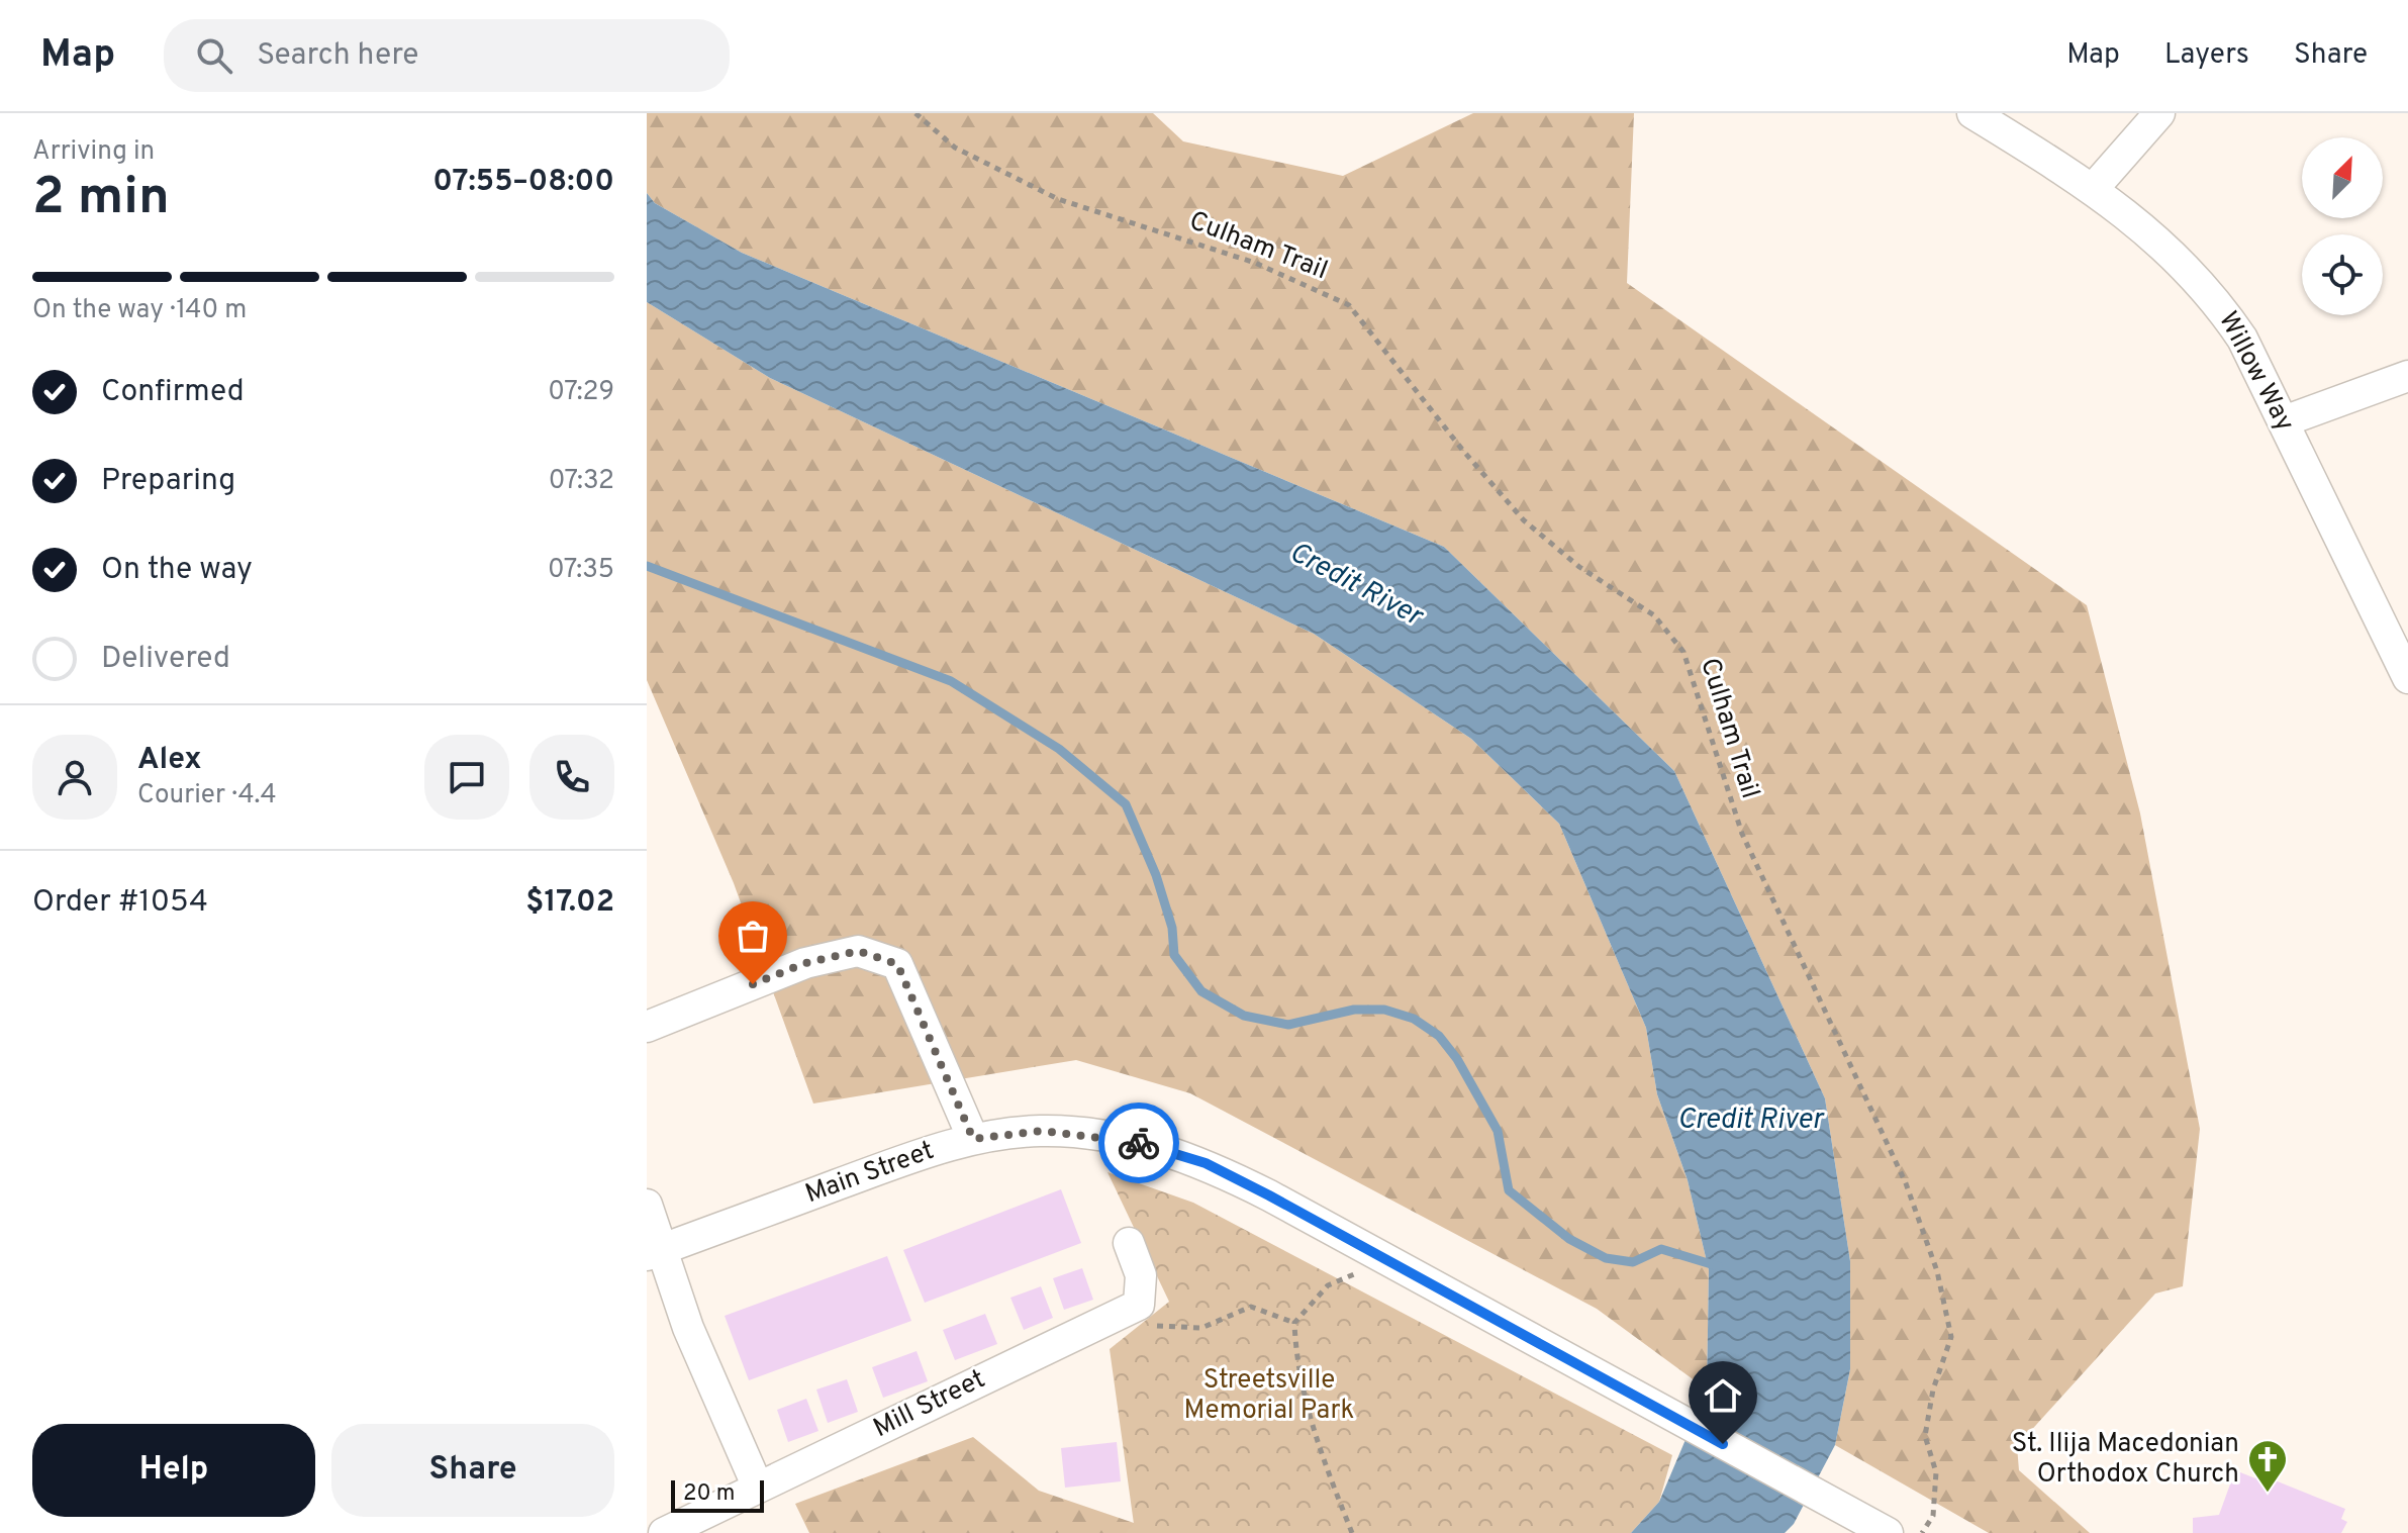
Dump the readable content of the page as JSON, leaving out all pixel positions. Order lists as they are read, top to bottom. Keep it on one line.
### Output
{"streets":{"street":["Willow Way","Main Street","Mill Street"],"path":["Culham Trail"]},"water":["Credit River"],"parks":["Streetsville Memorial Park"],"places":{"church":["St. Ilija Macedonian Orthodox Church"]},"scale_bar":"20 m","north":"top right","page":{"header":"Map","search":"Search here","nav":["Map","Layers","Share"],"heading":["2 min","Arriving in","07:55–08:00"],"panel":["Alex","Courier · 4.4","Order #1054","$17.02"],"bar":"On the way · 140 m","list":[["Confirmed","07:29"],["Preparing","07:32"],["On the way","07:35"],"Delivered"],"buttons":["Help","Share"],"scale":"20 m"}}
